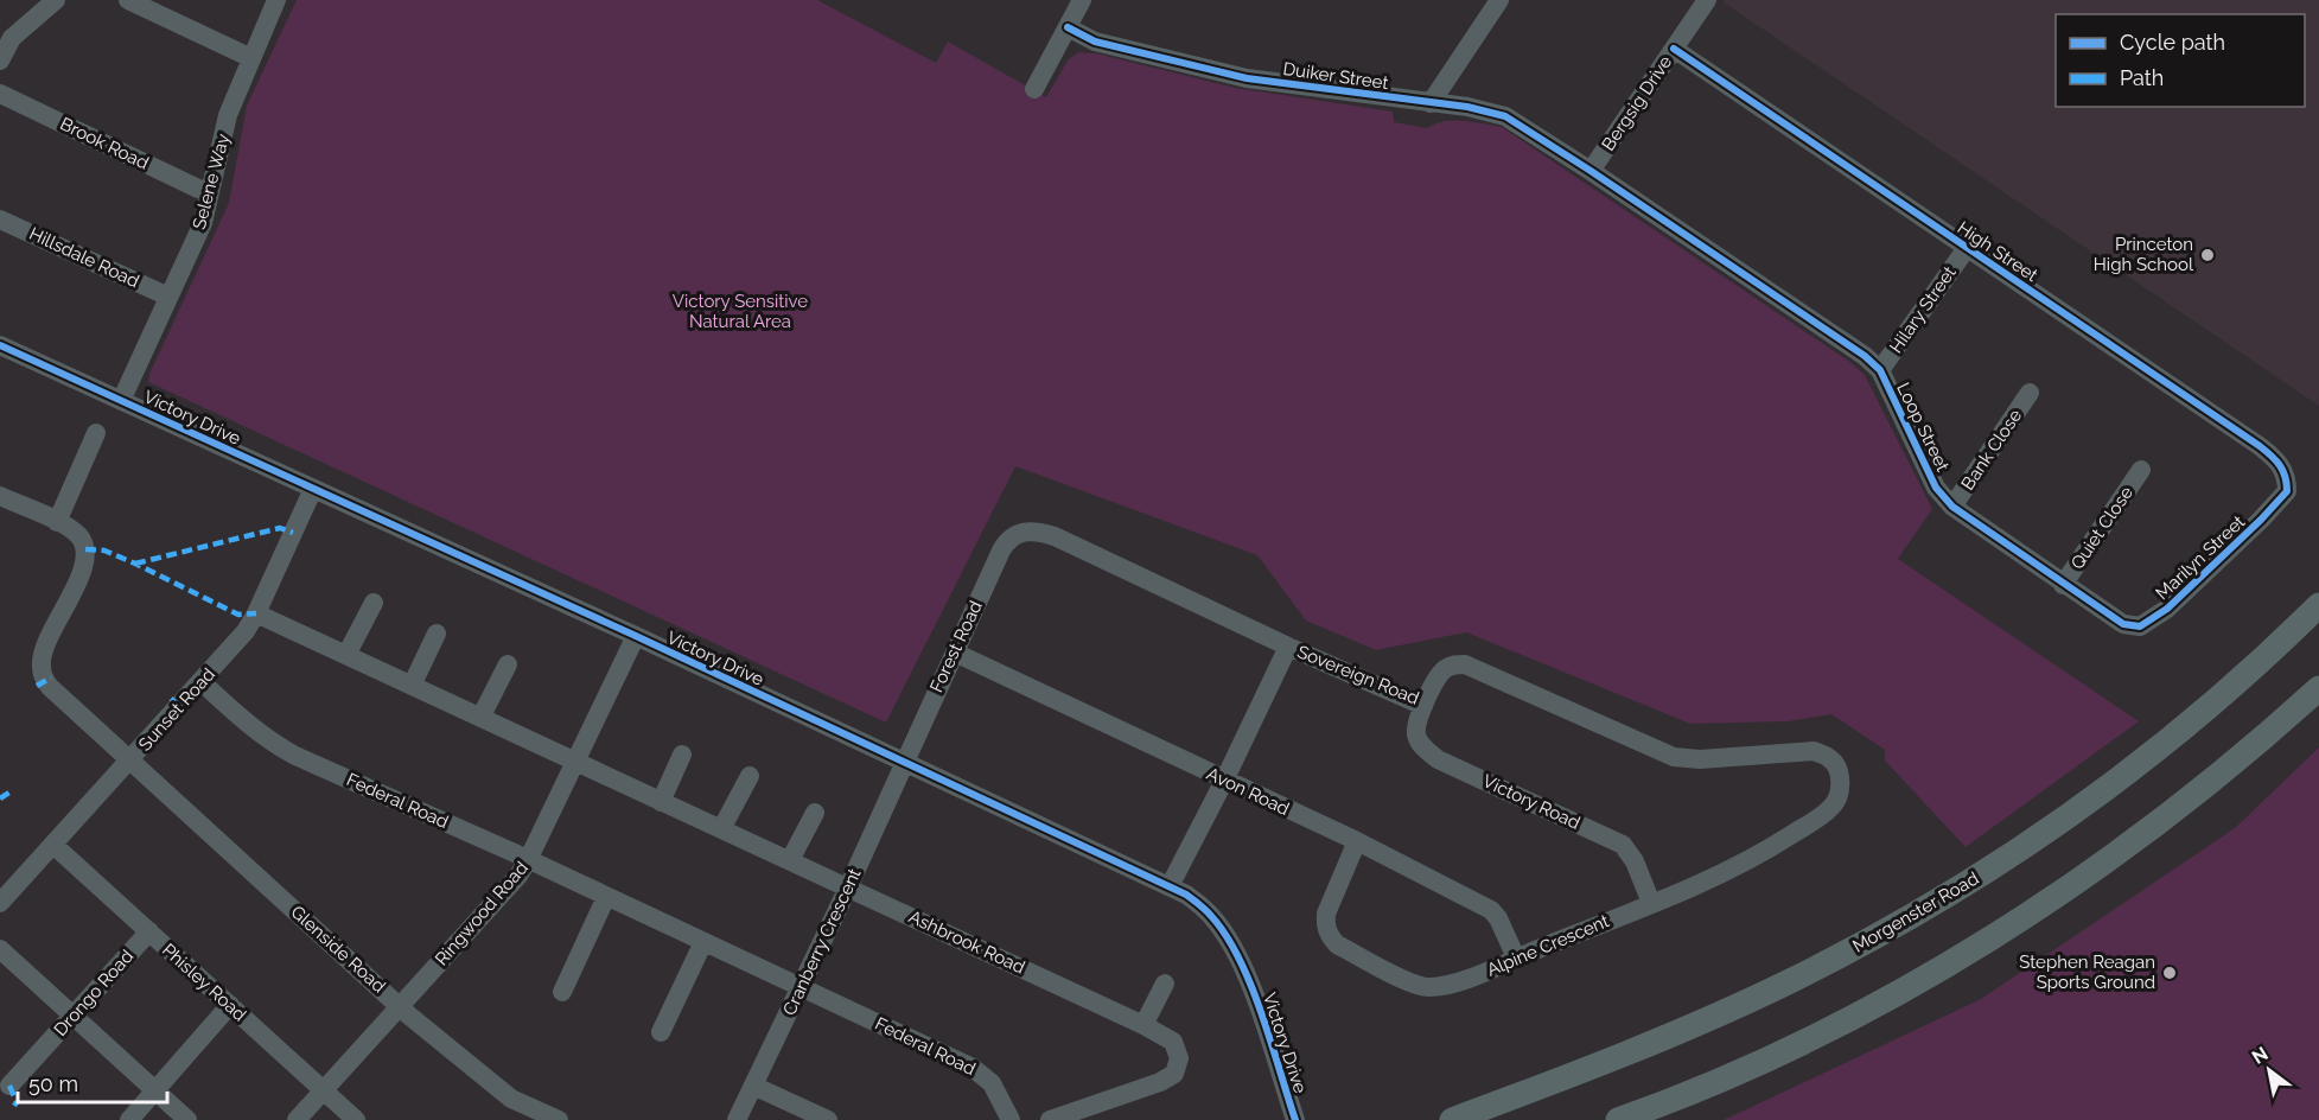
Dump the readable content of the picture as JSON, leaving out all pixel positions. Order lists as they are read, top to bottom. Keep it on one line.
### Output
{"streets":{"main road":["Morgenster Road"],"street":["Duiker Street","Bergsig Drive","Brook Road","Selene Way","High Street","Hillsdale Road","Hilary Street","Victory Drive","Loop Street","Bank Close","Quiet Close","Marilyn Street","Forest Road","Sovereign Road","Sunset Road","Avon Road","Federal Road","Victory Road","Ringwood Road","Cranberry Crescent","Ashbrook Road","Alpine Crescent","Glenside Road","Phisley Road","Drongo Road"]},"crossings":[["Duiker Street","Bergsig Drive"],["Duiker Street","Loop Street"],["Bergsig Drive","High Street"],["Bergsig Drive","Loop Street"],["Brook Road","Selene Way"],["Selene Way","Hillsdale Road"],["Selene Way","Victory Drive"],["High Street","Hilary Street"],["High Street","Marilyn Street"],["Hilary Street","Loop Street"],["Victory Drive","Forest Road"],["Victory Drive","Sunset Road"],["Victory Drive","Ringwood Road"],["Victory Drive","Cranberry Crescent"],["Loop Street","Bank Close"],["Loop Street","Quiet Close"],["Loop Street","Marilyn Street"],["Forest Road","Sovereign Road"],["Forest Road","Avon Road"],["Forest Road","Cranberry Crescent"],["Sovereign Road","Victory Road"],["Sovereign Road","Alpine Crescent"],["Sunset Road","Federal Road"],["Sunset Road","Ashbrook Road"],["Sunset Road","Glenside Road"],["Sunset Road","Phisley Road"],["Avon Road","Alpine Crescent"],["Federal Road","Ringwood Road"],["Federal Road","Cranberry Crescent"],["Victory Road","Alpine Crescent"],["Ringwood Road","Ashbrook Road"],["Ringwood Road","Glenside Road"],["Ringwood Road","Phisley Road"],["Cranberry Crescent","Ashbrook Road"],["Phisley Road","Drongo Road"]],"parks":["Victory Sensitive Natural Area"],"places":["Princeton High School","Stephen Reagan Sports Ground"],"legend":["Cycle path","Path"],"scale_bar":"50 m","north":"top left"}
